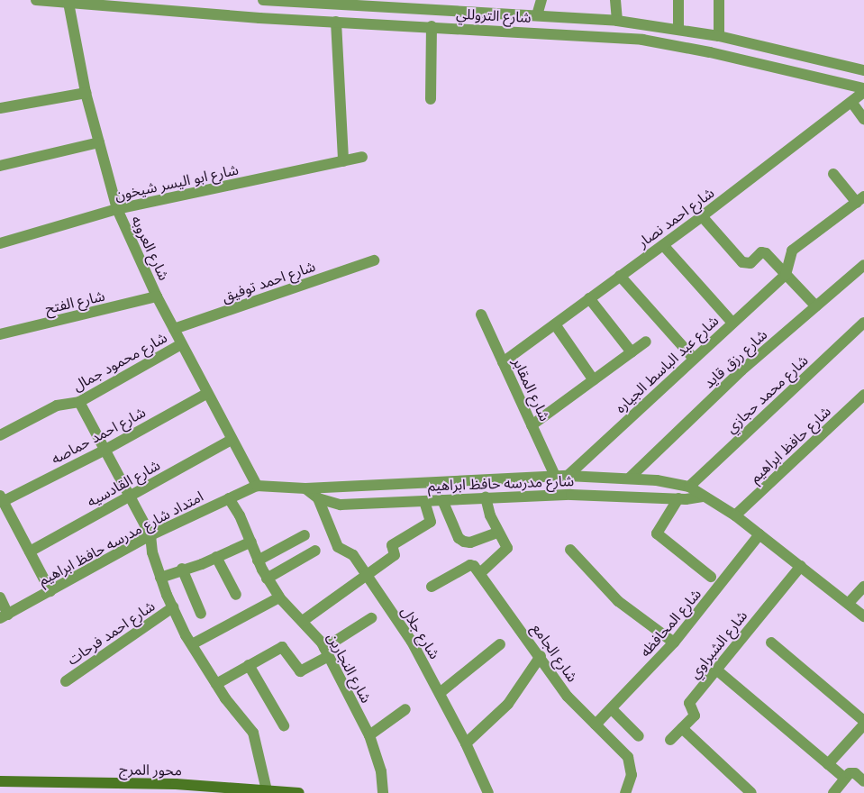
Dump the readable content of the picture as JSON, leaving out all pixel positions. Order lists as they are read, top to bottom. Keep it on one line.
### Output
{"streets":{"main road":["محور المرج"],"street":["شارع التروللي","شارع ابو اليسر شيخون","شارع احمد نصار","شارع العروبه","شارع احمد توفيق","شارع الفتح","شارع رزق قايد","شارع محمود جمال","شارع عبد الباسط الجياره","شارع المقابر","شارع محمد حجازي","شارع احمد حماصه","شارع حافظ ابراهيم","شارع القادسيه","شارع مدرسه حافظ ابراهيم","امتداد شارع مدرسه حافظ ابراهيم","شارع المحافظه","شارع احمد فرحات","شارع جلال","شارع الشبراوي","شارع الجامع","شارع النجارين"]},"crossings":[["شارع التروللي","شارع العروبه"],["شارع ابو اليسر شيخون","شارع العروبه"],["شارع احمد نصار","شارع المقابر"],["شارع العروبه","شارع احمد توفيق"],["شارع العروبه","شارع الفتح"],["شارع العروبه","شارع محمود جمال"],["شارع العروبه","شارع احمد حماصه"],["شارع العروبه","شارع القادسيه"],["شارع العروبه","شارع مدرسه حافظ ابراهيم"],["شارع العروبه","امتداد شارع مدرسه حافظ ابراهيم"],["شارع رزق قايد","شارع مدرسه حافظ ابراهيم"],["شارع عبد الباسط الجياره","شارع مدرسه حافظ ابراهيم"],["شارع المقابر","شارع مدرسه حافظ ابراهيم"],["شارع محمد حجازي","شارع مدرسه حافظ ابراهيم"],["شارع حافظ ابراهيم","شارع مدرسه حافظ ابراهيم"],["شارع مدرسه حافظ ابراهيم","امتداد شارع مدرسه حافظ ابراهيم"],["شارع مدرسه حافظ ابراهيم","شارع المحافظه"],["شارع مدرسه حافظ ابراهيم","شارع جلال"],["شارع مدرسه حافظ ابراهيم","شارع الشبراوي"],["امتداد شارع مدرسه حافظ ابراهيم","شارع النجارين"],["شارع المحافظه","شارع الجامع"]]}
